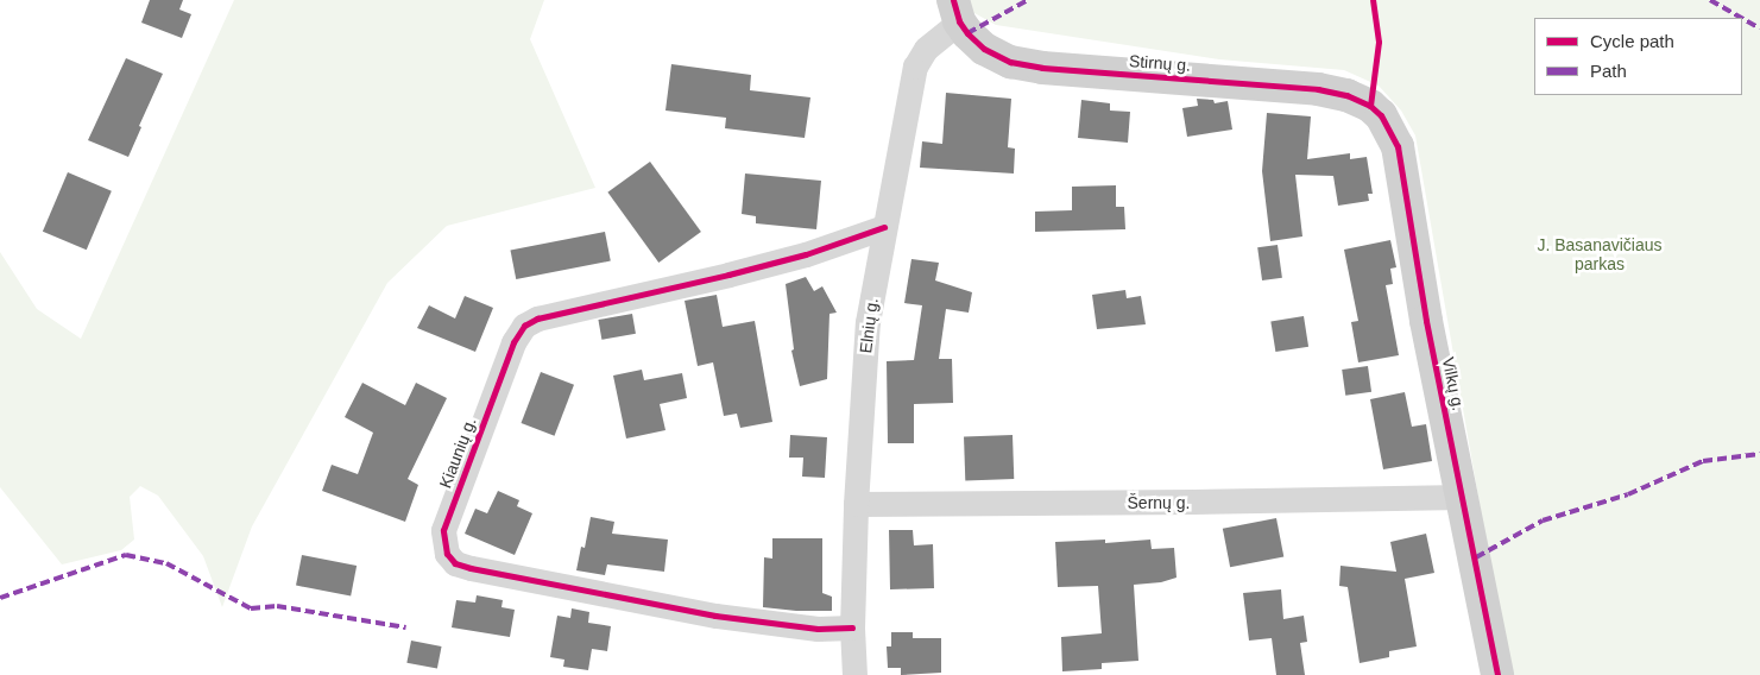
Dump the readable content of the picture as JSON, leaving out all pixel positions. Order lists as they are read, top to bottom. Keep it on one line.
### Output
{"streets":{"street":["Stirnų g.","Elnių g.","Vilkų g.","Kiaunių g.","Šernų g."]},"crossings":[["Stirnų g.","Elnių g."],["Stirnų g.","Vilkų g."],["Elnių g.","Kiaunių g."],["Elnių g.","Šernų g."],["Vilkų g.","Šernų g."]],"parks":["J. Basanavičiaus parkas"],"legend":["Cycle path","Path"]}
